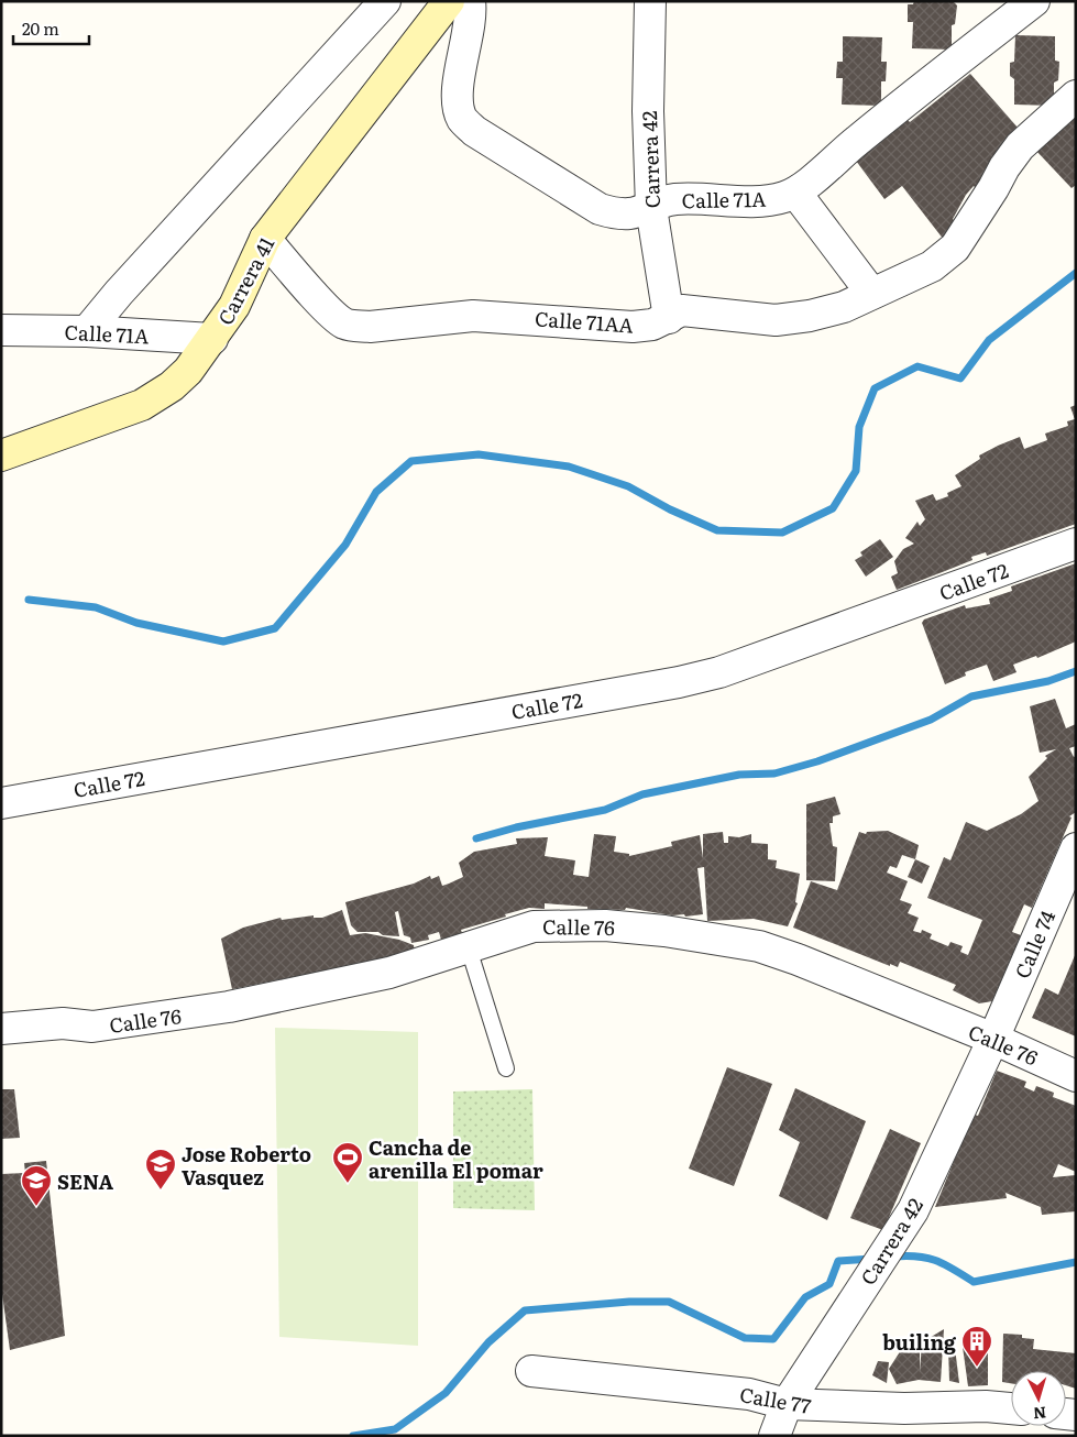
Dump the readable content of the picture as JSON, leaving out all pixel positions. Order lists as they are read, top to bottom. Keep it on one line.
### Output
{"streets":{"main road":["Carrera 41"],"street":["Carrera 42","Calle 71A","Calle 71AA","Calle 72","Calle 76","Calle 74","Calle 77"]},"crossings":[["Carrera 42","Calle 71A"],["Carrera 42","Calle 71AA"],["Carrera 42","Calle 76"],["Carrera 42","Calle 74"],["Carrera 42","Calle 77"],["Calle 71A","Carrera 41"],["Carrera 41","Calle 71AA"],["Calle 76","Calle 74"]],"places":{"sports":["Cancha de arenilla El pomar"],"school or university":["Jose Roberto Vasquez","SENA"],"building":["builing"]},"scale_bar":"20 m","north":"bottom"}
